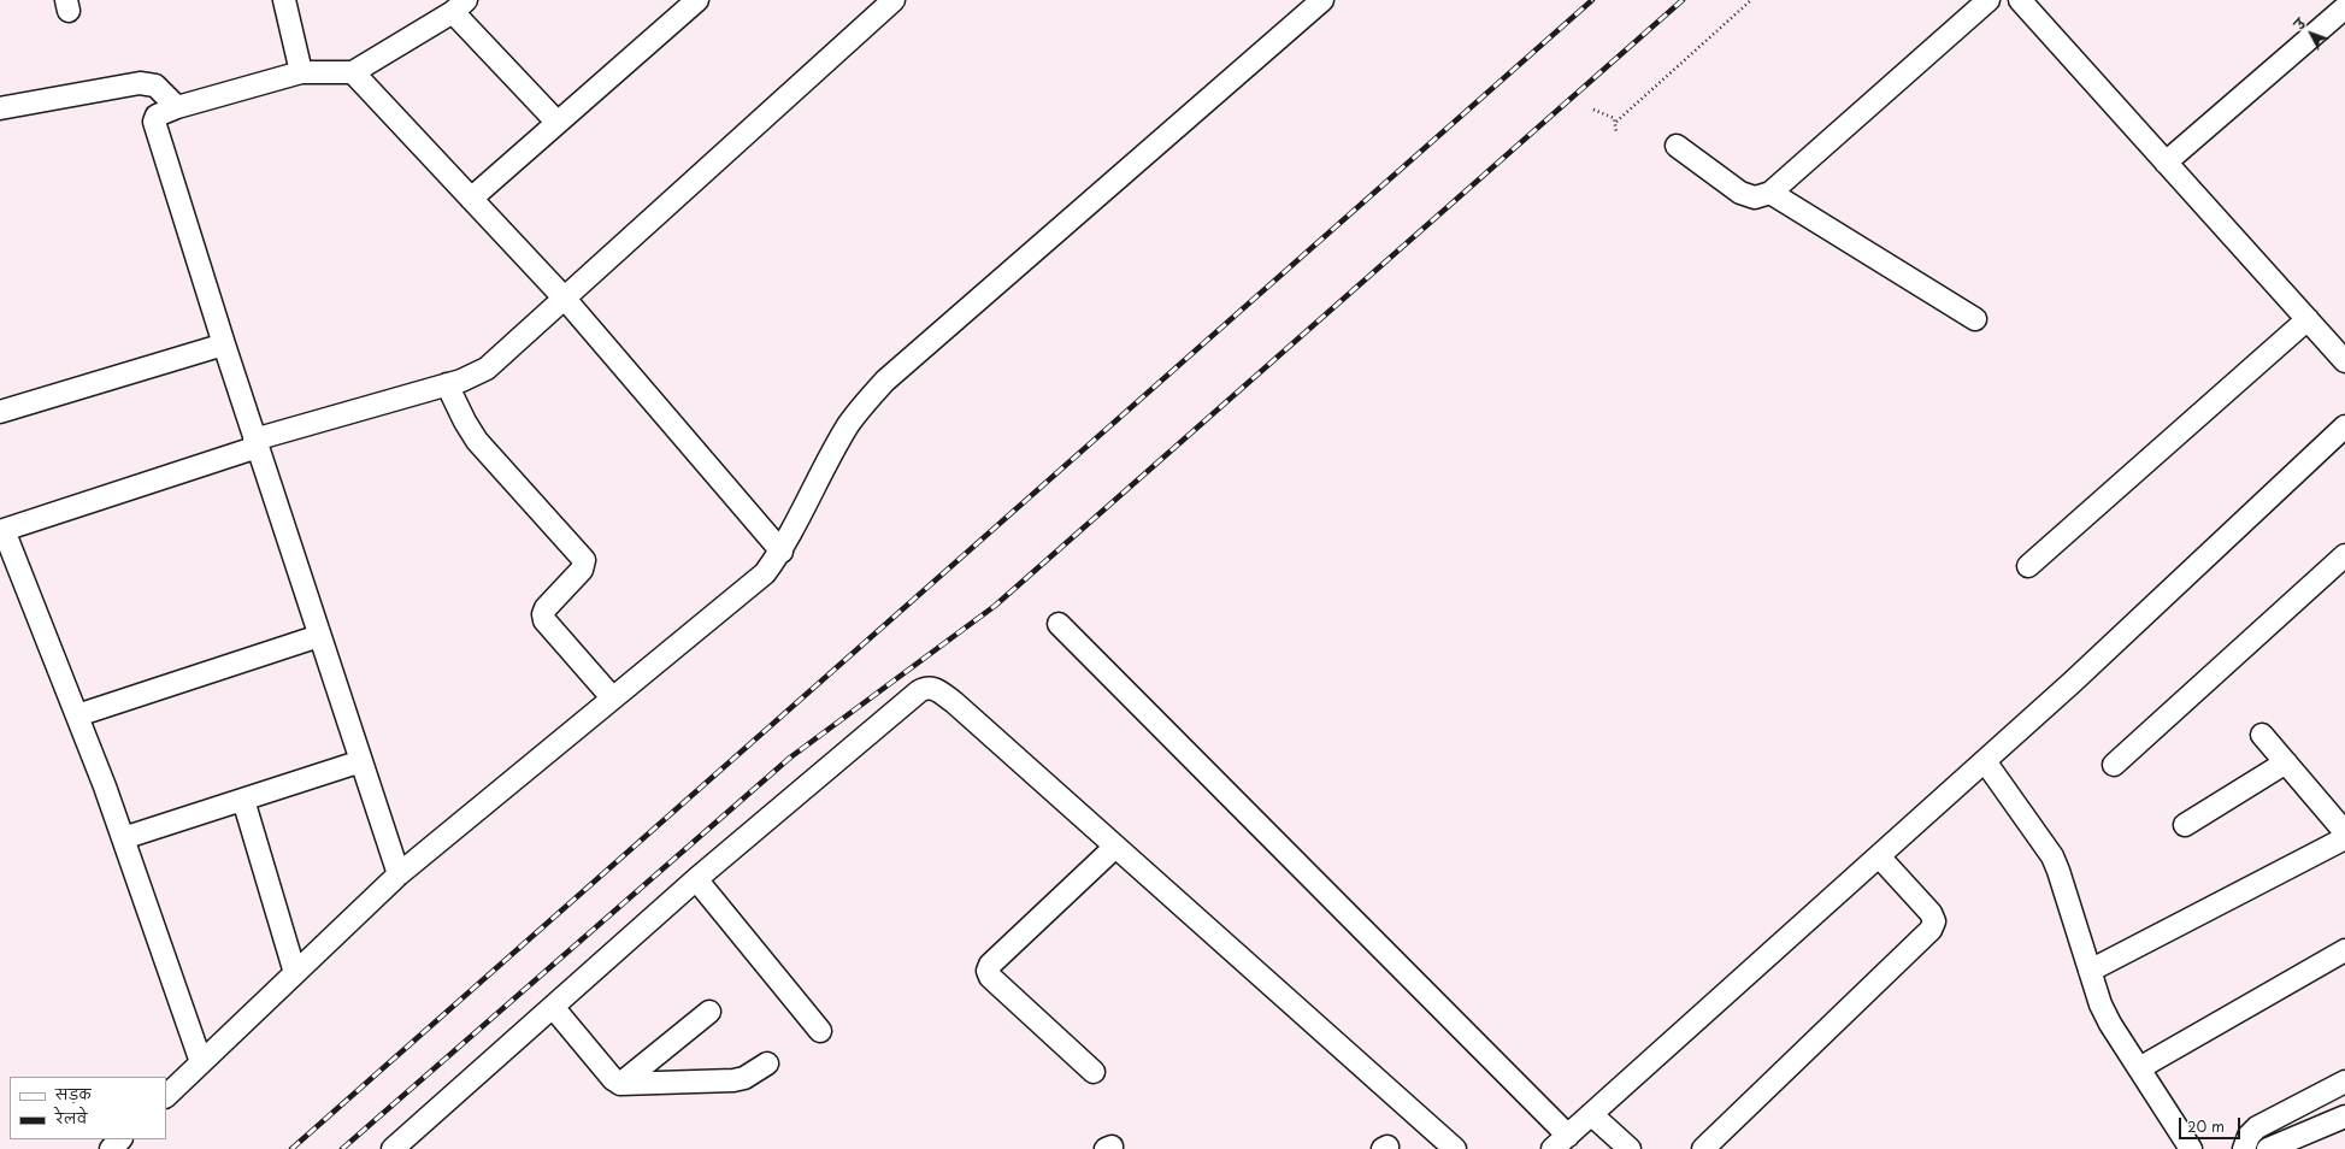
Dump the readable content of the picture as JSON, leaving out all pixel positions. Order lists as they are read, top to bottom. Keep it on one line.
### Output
{"legend":["सड़क","रेलवे"],"scale_bar":"20 m","north":"top left"}
